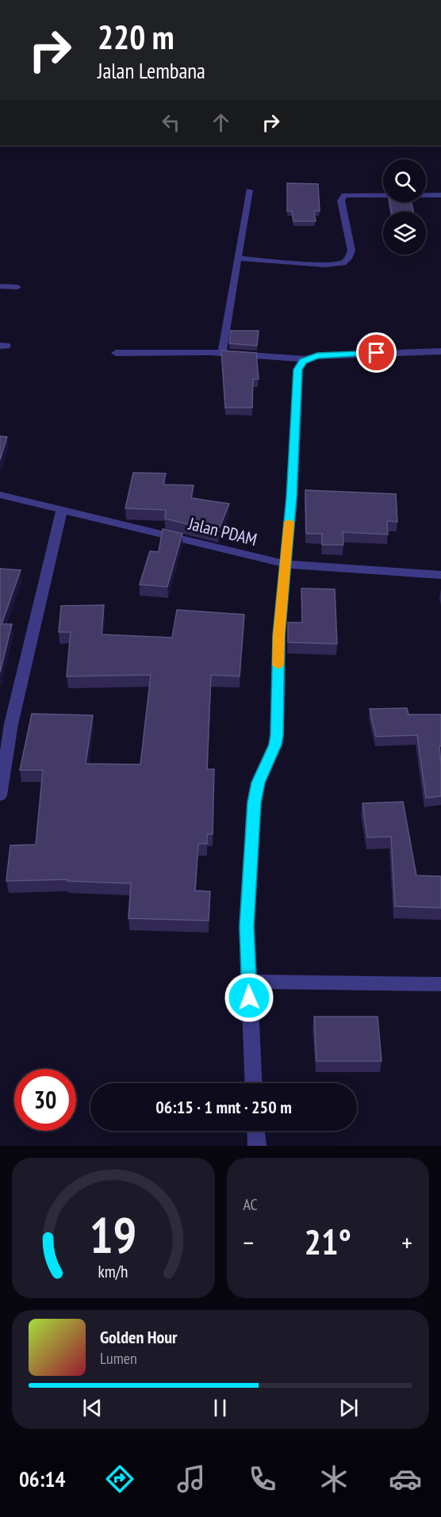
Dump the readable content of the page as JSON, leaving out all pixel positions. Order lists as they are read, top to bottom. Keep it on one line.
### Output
{"streets":{"street":["Jalan PDAM"]},"page":{"turn":["220 m","Jalan Lembana"],"limit":"30","trip":"06:15 · 1 mnt · 250 m","tile":"AC","heat":["−","21°","+"],"song":["Golden Hour","Lumen"],"tabs":"06:14","gauge":["19","km/h"]}}
